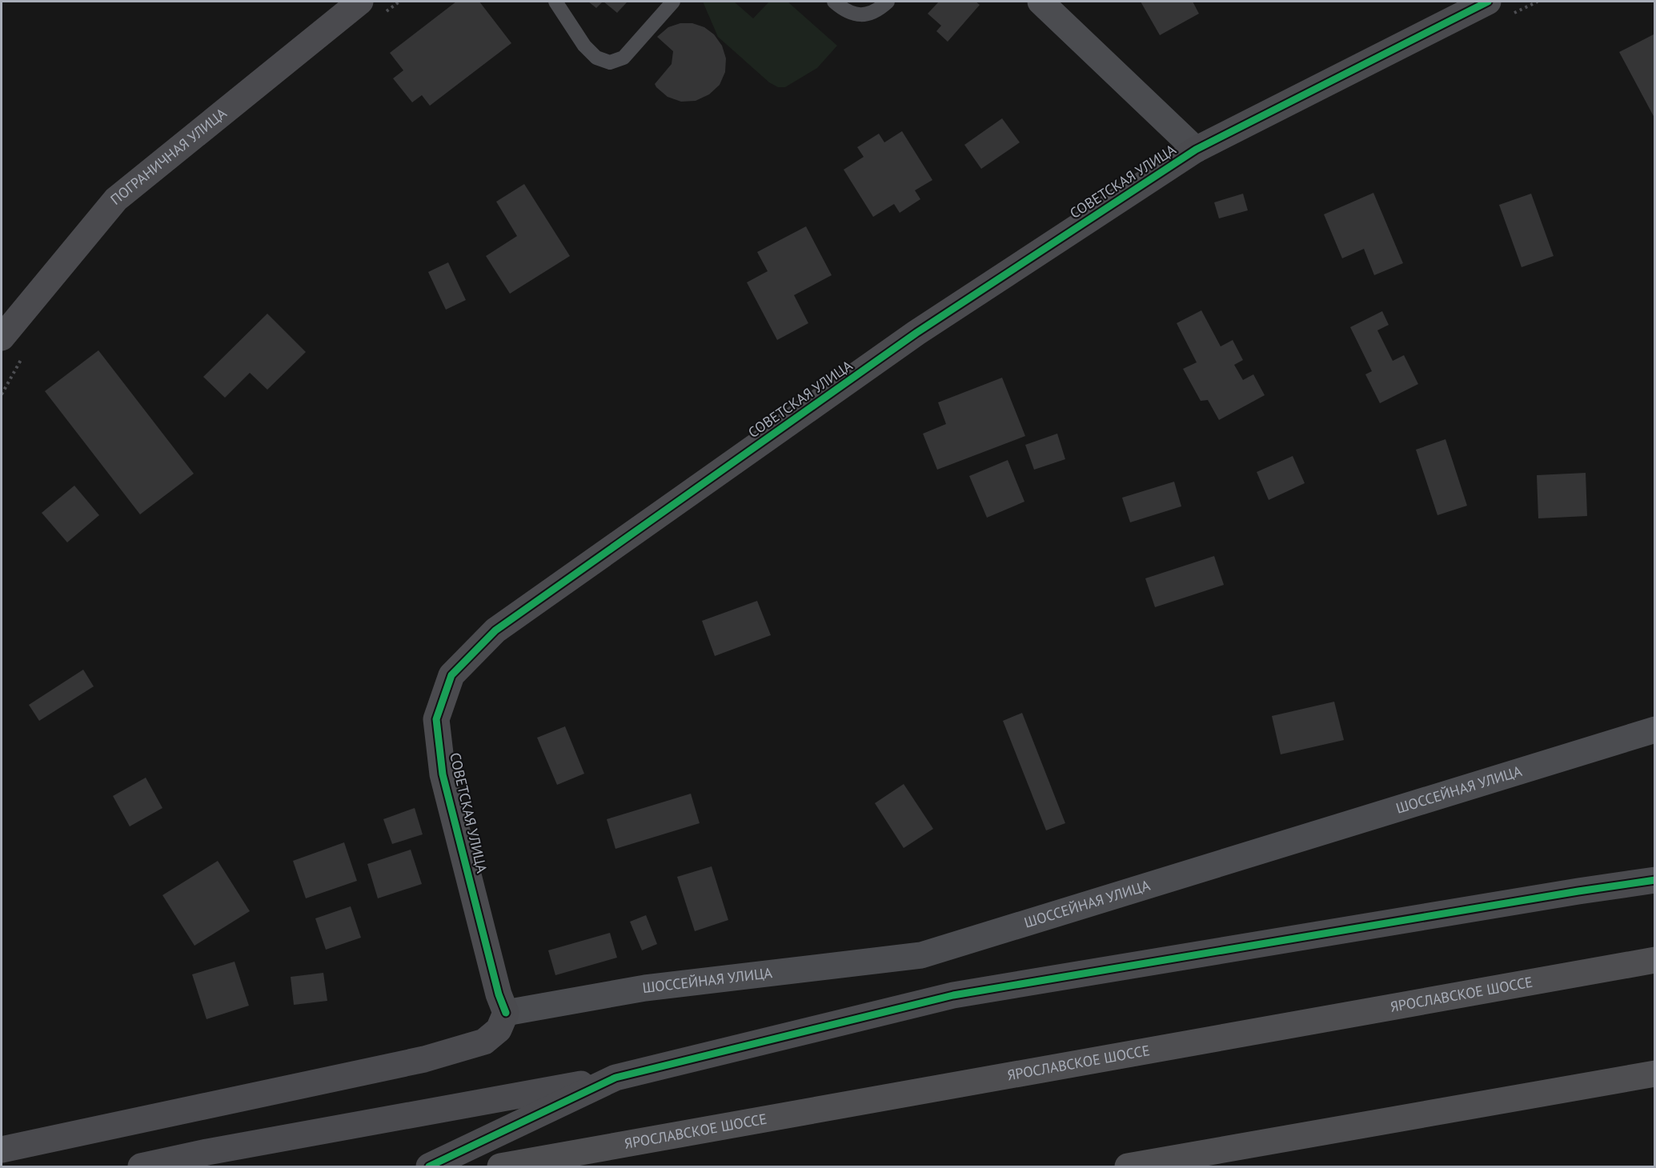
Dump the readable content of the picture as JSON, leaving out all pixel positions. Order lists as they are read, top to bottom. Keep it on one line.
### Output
{"streets":{"highway":["ЯРОСЛАВСКОЕ ШОССЕ"],"street":["ПОГРАНИЧНАЯ УЛИЦА","СОВЕТСКАЯ УЛИЦА","ШОССЕЙНАЯ УЛИЦА"]},"crossings":[["СОВЕТСКАЯ УЛИЦА","ШОССЕЙНАЯ УЛИЦА"]]}
